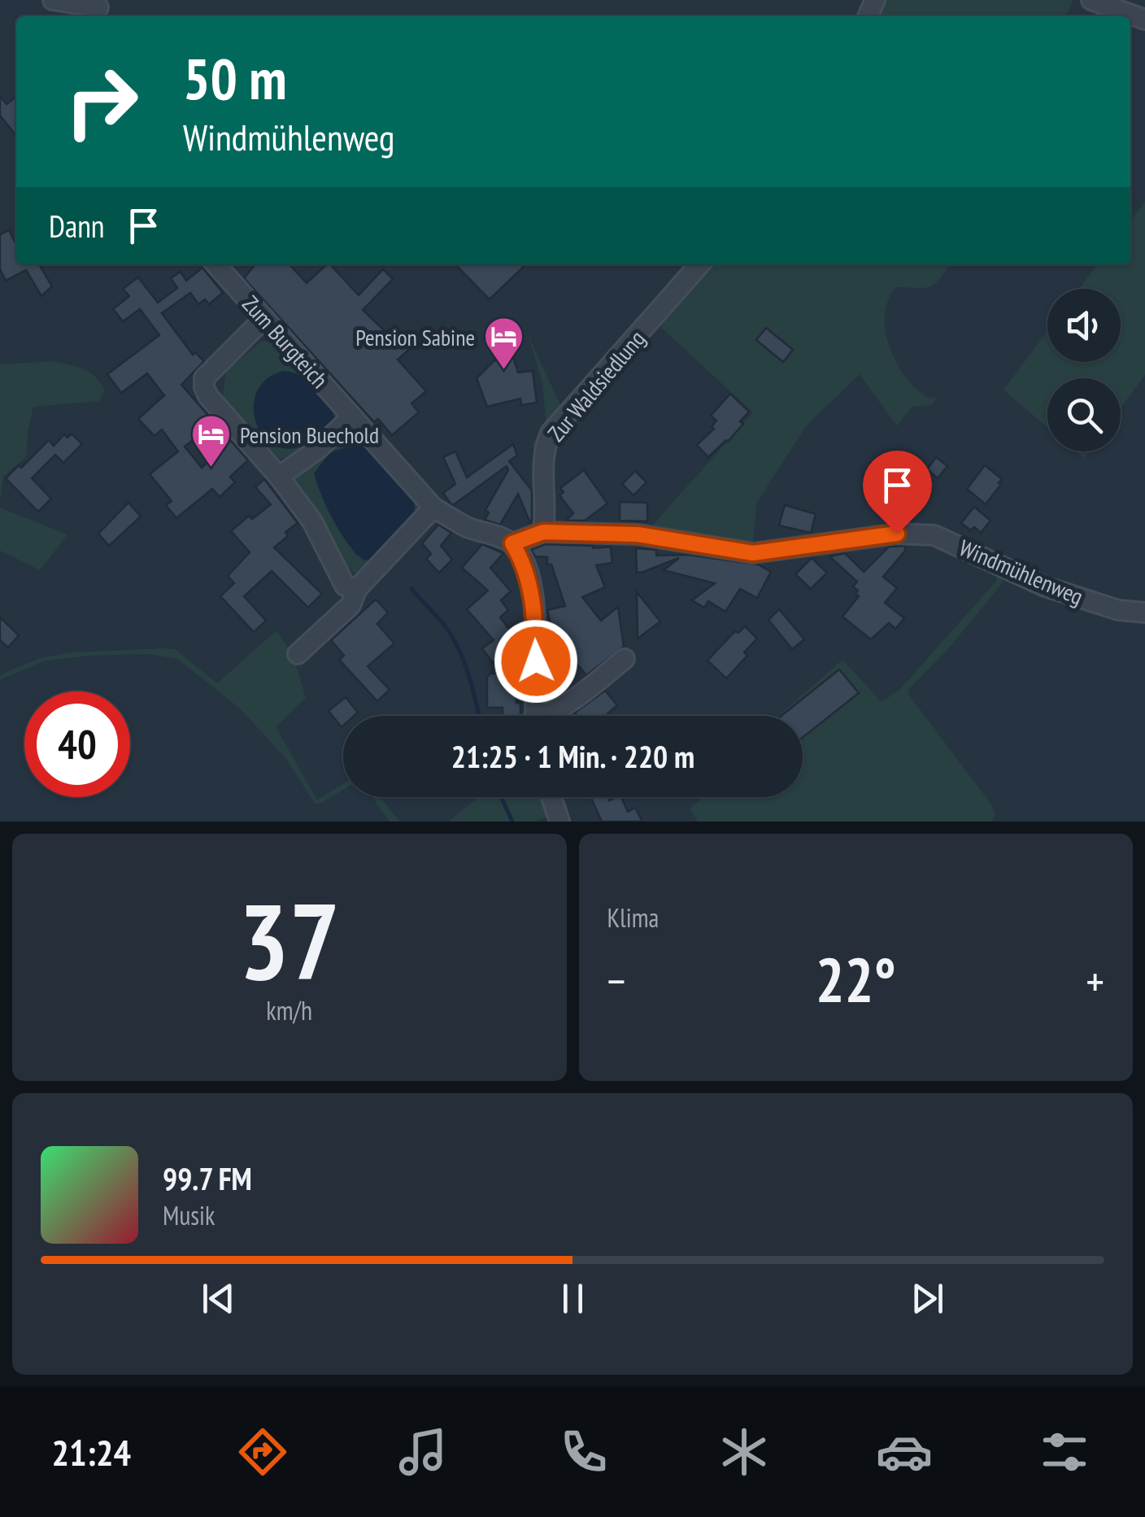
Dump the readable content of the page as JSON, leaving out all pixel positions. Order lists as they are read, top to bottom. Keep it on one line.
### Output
{"streets":{"street":["Zum Burgteich","Zur Waldsiedlung","Windmühlenweg"]},"crossings":[["Zum Burgteich","Windmühlenweg"],["Zur Waldsiedlung","Windmühlenweg"]],"places":{"hotel":["Pension Sabine","Pension Buechold"]},"page":{"turn":["50 m","Windmühlenweg"],"then":"Dann","limit":"40","trip":"21:25 · 1 Min. · 220 m","tile":[["37","km/h"],"Klima"],"heat":["−","22°","+"],"song":["99.7 FM","Musik"],"tabs":"21:24"}}
